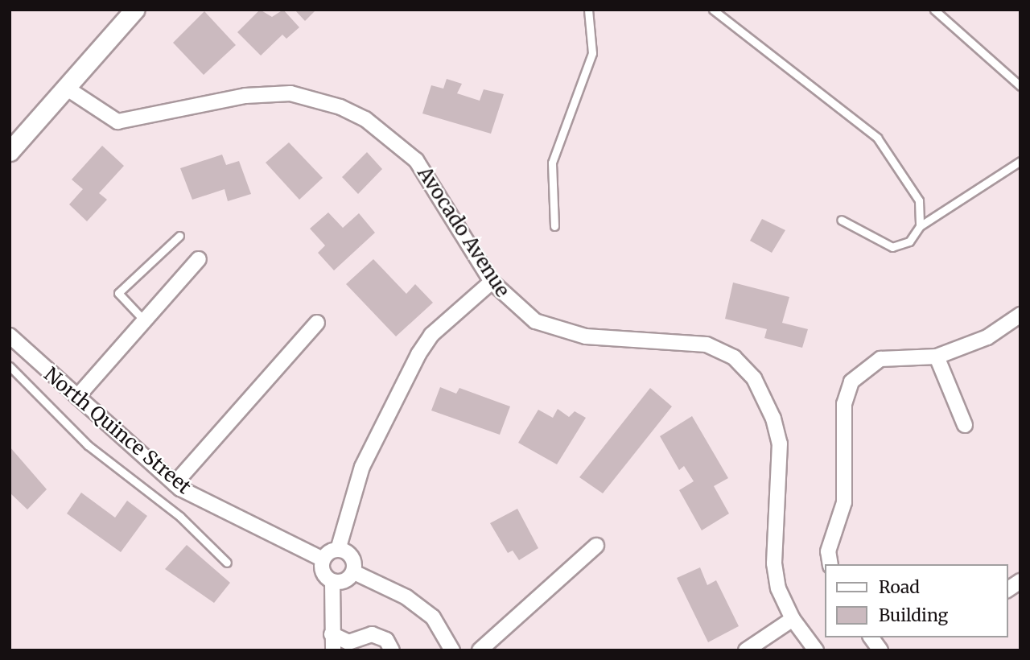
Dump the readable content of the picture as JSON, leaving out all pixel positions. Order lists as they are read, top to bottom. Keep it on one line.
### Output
{"streets":{"street":["Avocado Avenue","North Quince Street"]},"legend":["Road","Building"]}
